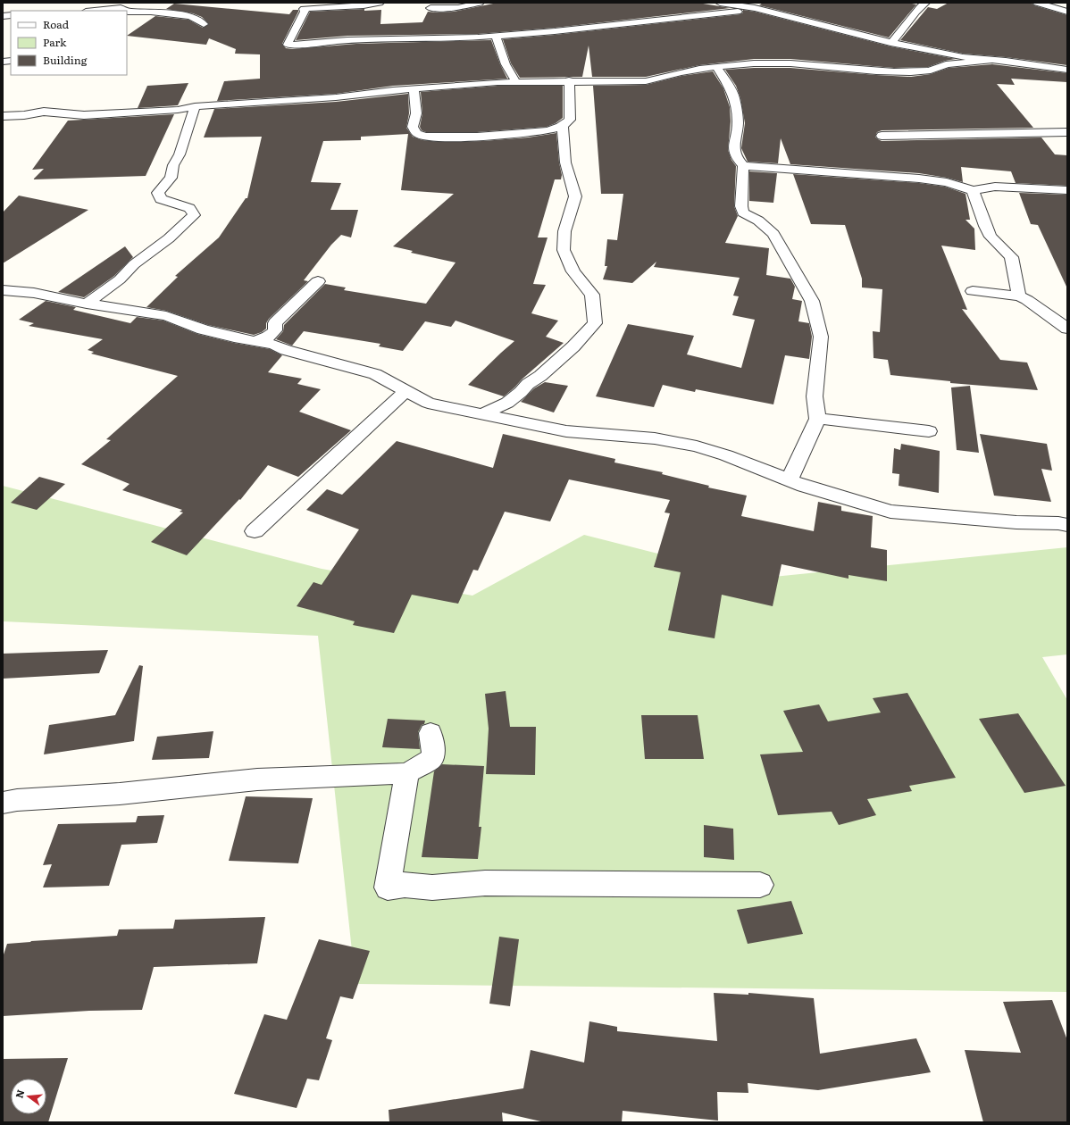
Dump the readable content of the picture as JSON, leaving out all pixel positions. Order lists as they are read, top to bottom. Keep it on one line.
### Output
{"legend":["Road","Park","Building"],"north":"left"}
